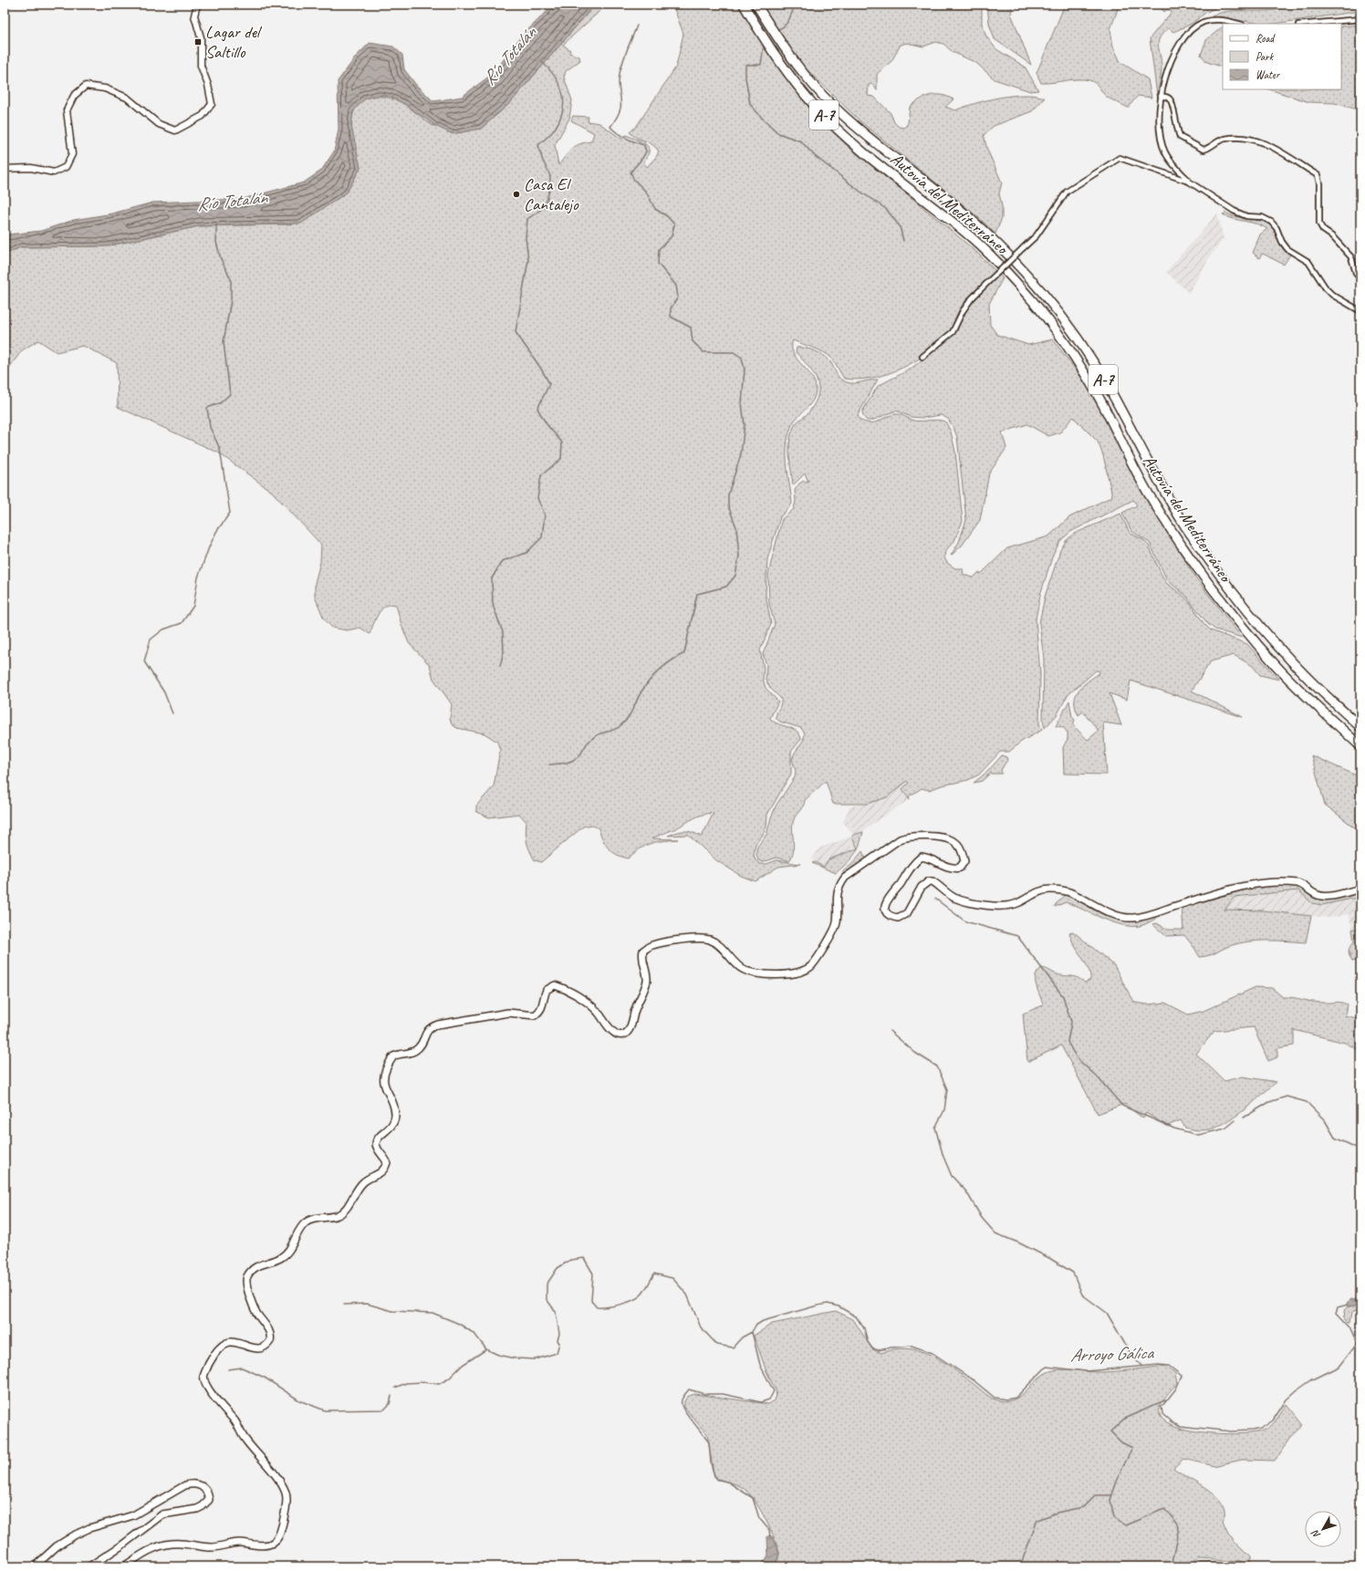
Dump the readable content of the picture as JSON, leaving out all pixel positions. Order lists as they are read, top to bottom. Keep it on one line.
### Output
{"streets":{"highway":["A-7","Autovía del Mediterráneo"]},"water":["Río Totalán","Arroyo Gálica"],"places":{"transit":["Lagar del Saltillo"],"other":["Casa El Cantalejo"]},"legend":["Road","Park","Water"],"north":"bottom left"}
